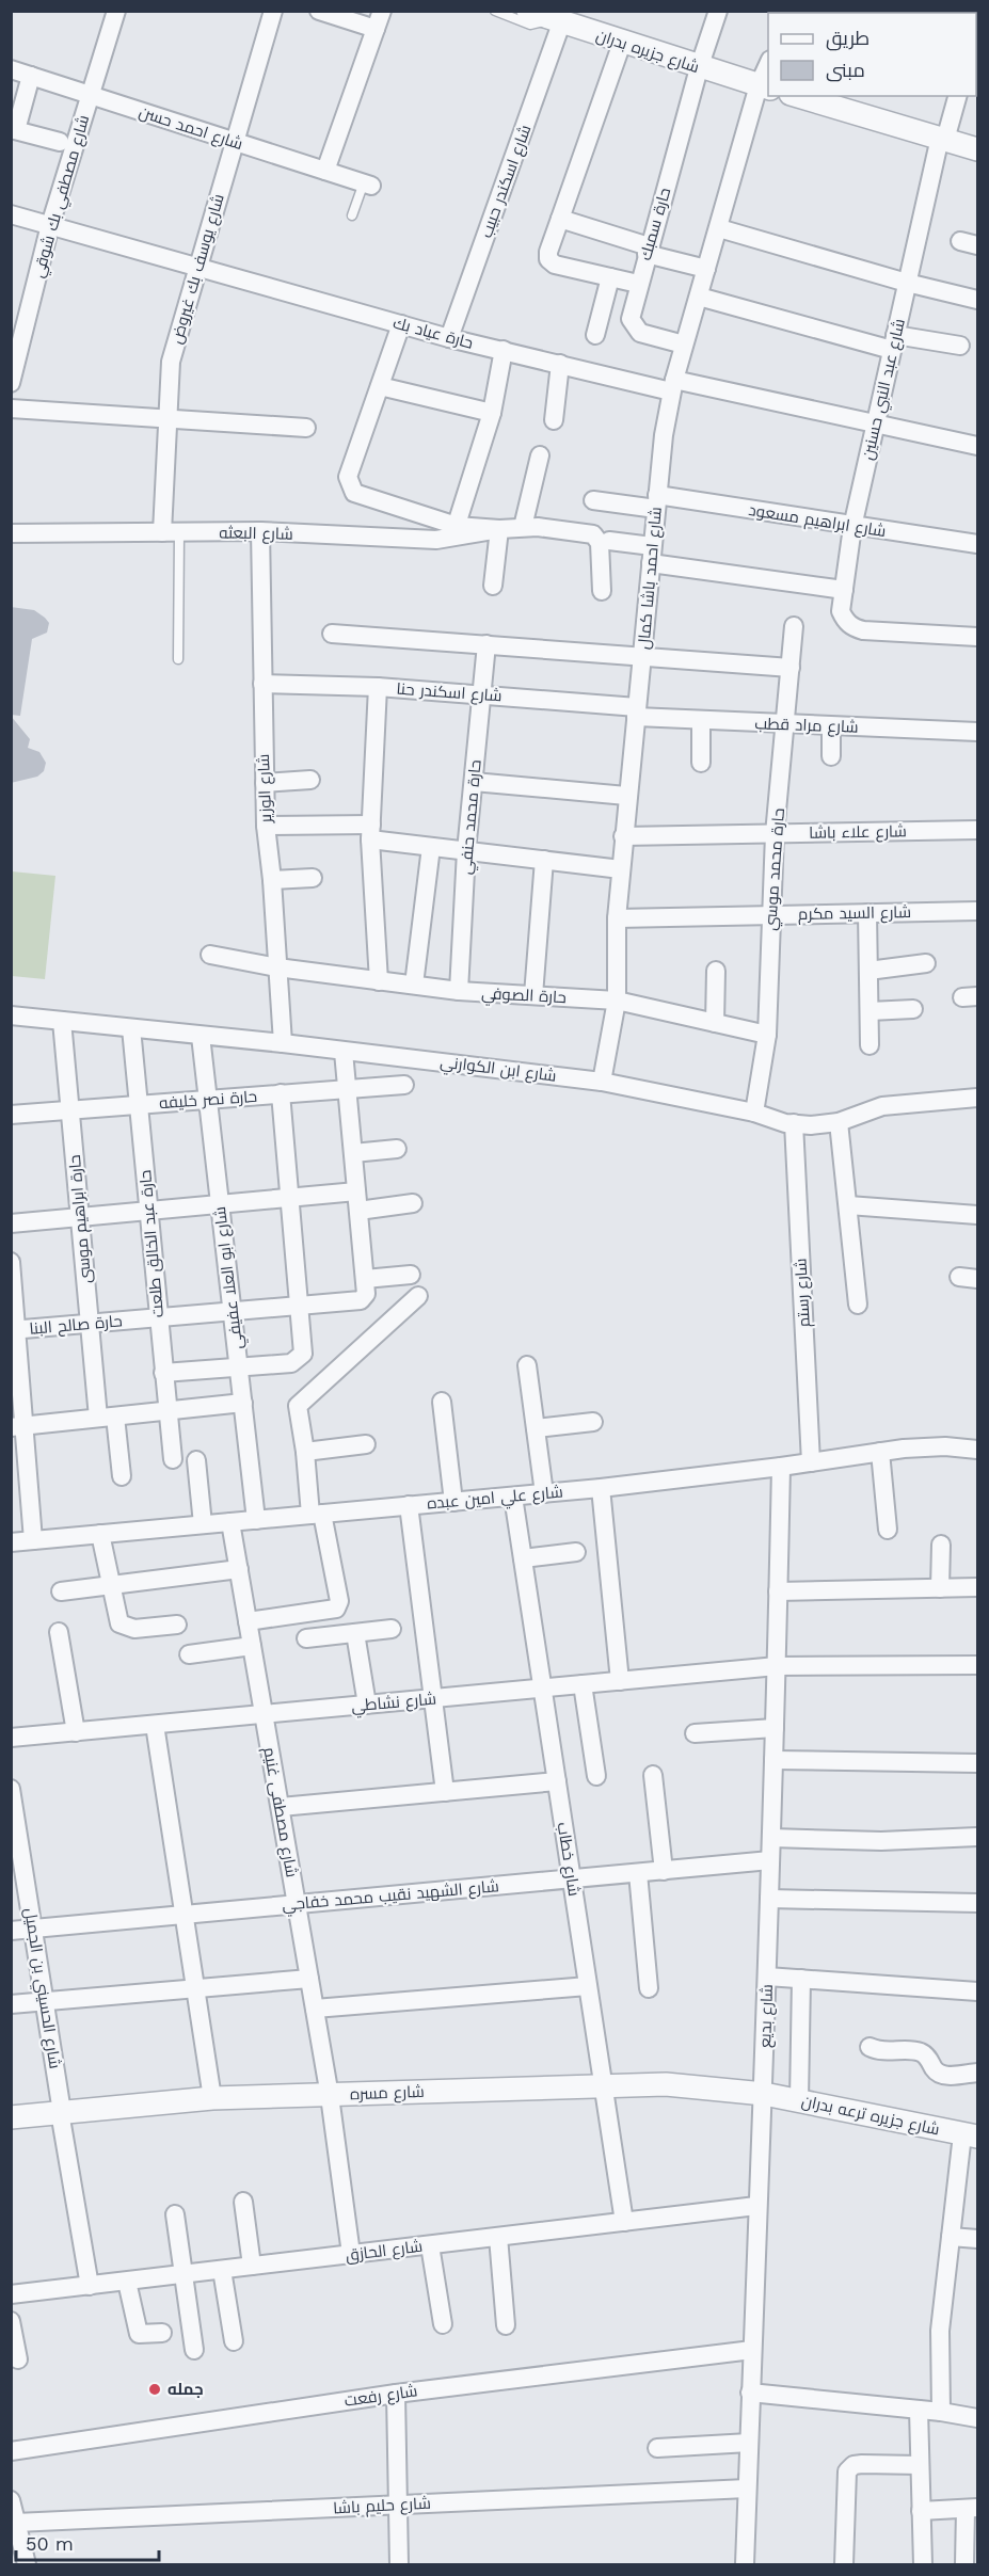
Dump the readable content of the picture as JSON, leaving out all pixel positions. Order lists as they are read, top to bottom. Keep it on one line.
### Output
{"streets":{"street":["شارع جزيره بدران","شارع احمد حسن","شارع اسكندر حبيب","شارع مصطفي بك شوقي","حارة سمبك","شارع يوسف بك غيروض","حارة عياد بك","شارع عبد النبي حسنين","شارع ابراهيم مسعود","شارع البعثه","شارع احمد باشا كمال","شارع اسكندر حنا","شارع مراد قطب","شارع الوزير","حارة محمد حنفي","شارع علاء باشا","حارة محمد موسي","شارع السيد مكرم","حارة الصوفي","شارع ابن الكوارني","حارة نصر خليفه","حارة ابراهيم موسى","حارة عبد الخالق طلعت","شارع ابو العلا عفيفي","شارع رستم","حارة صالح البنا","شارع علي امين عبده","شارع نشاطي","شارع مصطفى غنيم","شارع خطاب","شارع الشهيد نقيب محمد خفاجي","شارع الحسيني بن الجميل","شارع بديع","شارع مسره","شارع جزيره ترعه بدران","شارع الحازق","شارع رفعت","شارع حليم باشا"]},"crossings":[["شارع جزيره بدران","شارع اسكندر حبيب"],["شارع جزيره بدران","حارة سمبك"],["شارع جزيره بدران","شارع احمد باشا كمال"],["شارع احمد حسن","شارع مصطفي بك شوقي"],["شارع احمد حسن","شارع يوسف بك غيروض"],["شارع اسكندر حبيب","حارة عياد بك"],["شارع مصطفي بك شوقي","حارة عياد بك"],["حارة سمبك","شارع احمد باشا كمال"],["شارع يوسف بك غيروض","حارة عياد بك"],["شارع يوسف بك غيروض","شارع البعثه"],["حارة عياد بك","شارع عبد النبي حسنين"],["حارة عياد بك","شارع احمد باشا كمال"],["شارع عبد النبي حسنين","شارع ابراهيم مسعود"],["شارع ابراهيم مسعود","شارع احمد باشا كمال"],["شارع البعثه","شارع الوزير"],["شارع احمد باشا كمال","شارع اسكندر حنا"],["شارع احمد باشا كمال","شارع مراد قطب"],["شارع احمد باشا كمال","شارع علاء باشا"],["شارع احمد باشا كمال","شارع السيد مكرم"],["شارع احمد باشا كمال","حارة الصوفي"],["شارع احمد باشا كمال","شارع ابن الكوارني"],["شارع اسكندر حنا","شارع مراد قطب"],["شارع اسكندر حنا","شارع الوزير"],["شارع اسكندر حنا","حارة محمد حنفي"],["شارع مراد قطب","حارة محمد موسي"],["شارع الوزير","حارة الصوفي"],["شارع الوزير","شارع ابن الكوارني"],["حارة محمد حنفي","حارة الصوفي"],["شارع علاء باشا","حارة محمد موسي"],["حارة محمد موسي","شارع السيد مكرم"],["حارة محمد موسي","حارة الصوفي"],["حارة محمد موسي","شارع ابن الكوارني"],["شارع ابن الكوارني","حارة ابراهيم موسى"],["شارع ابن الكوارني","حارة عبد الخالق طلعت"],["شارع ابن الكوارني","شارع ابو العلا عفيفي"],["شارع ابن الكوارني","شارع رستم"],["حارة نصر خليفه","حارة ابراهيم موسى"],["حارة نصر خليفه","حارة عبد الخالق طلعت"],["حارة نصر خليفه","شارع ابو العلا عفيفي"],["حارة ابراهيم موسى","حارة صالح البنا"],["حارة عبد الخالق طلعت","حارة صالح البنا"],["شارع ابو العلا عفيفي","حارة صالح البنا"],["شارع ابو العلا عفيفي","شارع علي امين عبده"],["شارع رستم","شارع علي امين عبده"],["شارع علي امين عبده","شارع مصطفى غنيم"],["شارع علي امين عبده","شارع خطاب"],["شارع علي امين عبده","شارع بديع"],["شارع نشاطي","شارع مصطفى غنيم"],["شارع نشاطي","شارع خطاب"],["شارع نشاطي","شارع بديع"],["شارع مصطفى غنيم","شارع الشهيد نقيب محمد خفاجي"],["شارع مصطفى غنيم","شارع مسره"],["شارع مصطفى غنيم","شارع الحازق"],["شارع خطاب","شارع الشهيد نقيب محمد خفاجي"],["شارع خطاب","شارع مسره"],["شارع خطاب","شارع الحازق"],["شارع الشهيد نقيب محمد خفاجي","شارع الحسيني بن الجميل"],["شارع الشهيد نقيب محمد خفاجي","شارع بديع"],["شارع الحسيني بن الجميل","شارع مسره"],["شارع الحسيني بن الجميل","شارع الحازق"],["شارع بديع","شارع مسره"],["شارع بديع","شارع جزيره ترعه بدران"],["شارع بديع","شارع الحازق"],["شارع بديع","شارع رفعت"],["شارع بديع","شارع حليم باشا"],["شارع مسره","شارع جزيره ترعه بدران"]],"places":["جمله"],"legend":["طريق","مبنى"],"scale_bar":"50 m"}
